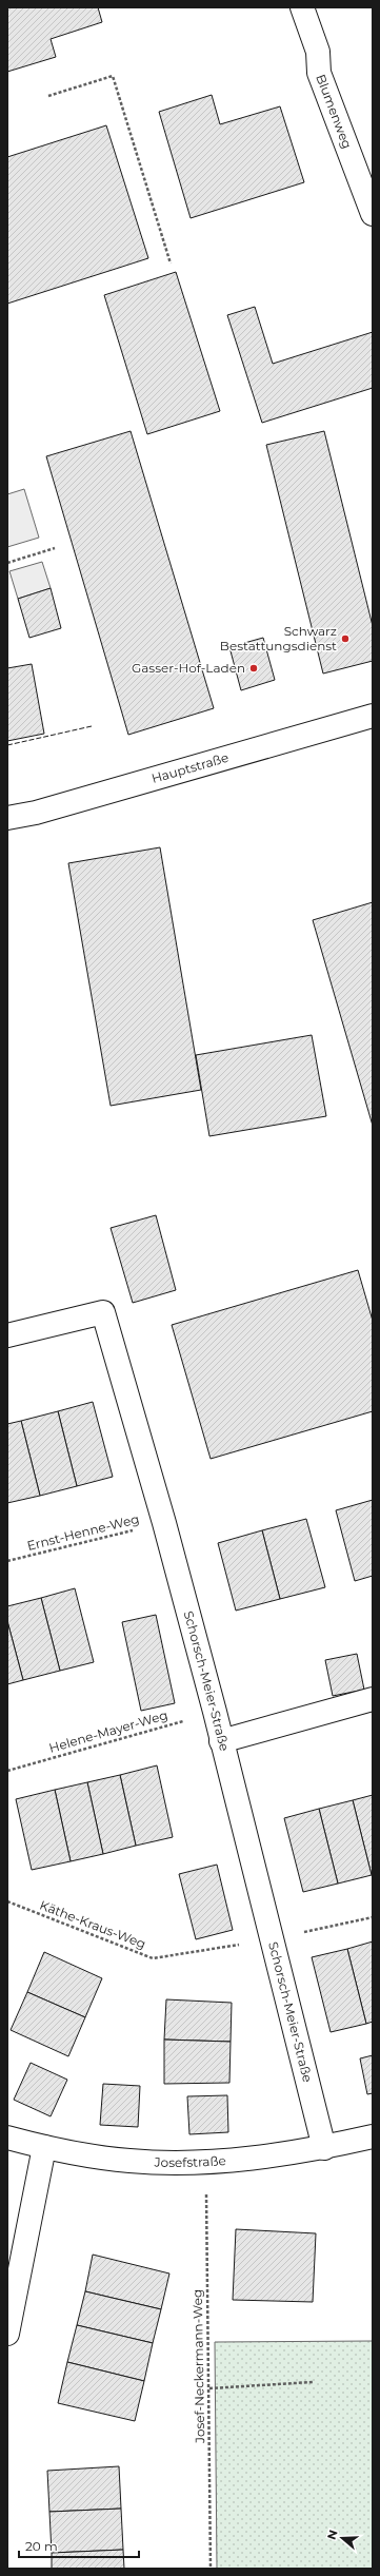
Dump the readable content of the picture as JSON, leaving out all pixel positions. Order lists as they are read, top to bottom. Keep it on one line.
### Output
{"streets":{"street":["Blumenweg","Hauptstraße","Schorsch-Meier-Straße","Josefstraße"],"path":["Ernst-Henne-Weg","Helene-Mayer-Weg","Käthe-Kraus-Weg","Josef-Neckermann-Weg"]},"crossings":[["Ernst-Henne-Weg","Schorsch-Meier-Straße"],["Schorsch-Meier-Straße","Helene-Mayer-Weg"],["Schorsch-Meier-Straße","Käthe-Kraus-Weg"],["Schorsch-Meier-Straße","Josefstraße"],["Josefstraße","Josef-Neckermann-Weg"]],"places":["Schwarz Bestattungsdienst","Gasser-Hof-Laden"],"scale_bar":"20 m","north":"left"}
